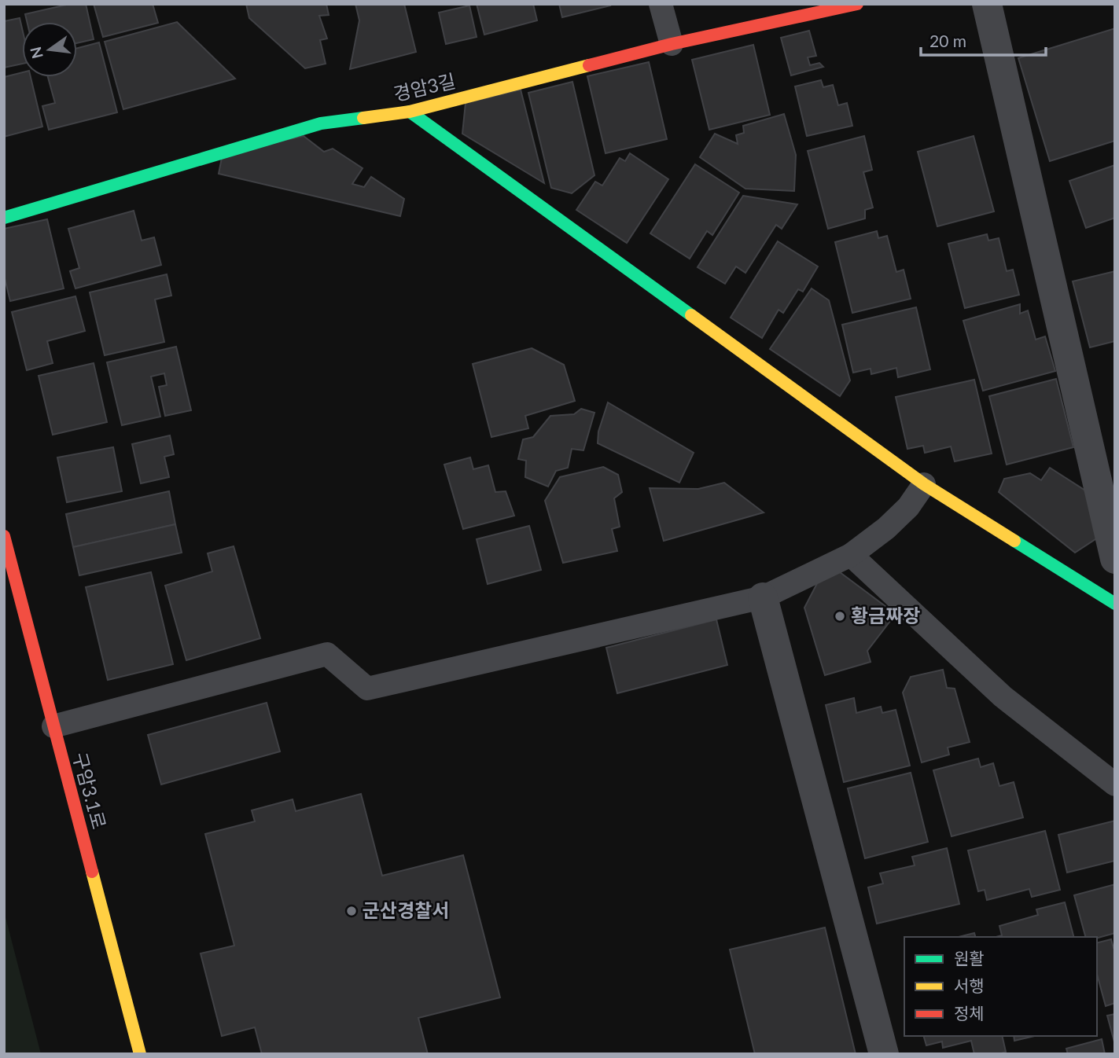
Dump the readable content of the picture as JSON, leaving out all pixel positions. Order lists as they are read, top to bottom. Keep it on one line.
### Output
{"streets":{"street":["경암3길","구암3.1로"]},"places":["황금짜장","군산경찰서"],"legend":["원활","서행","정체"],"scale_bar":"20 m","north":"left"}
